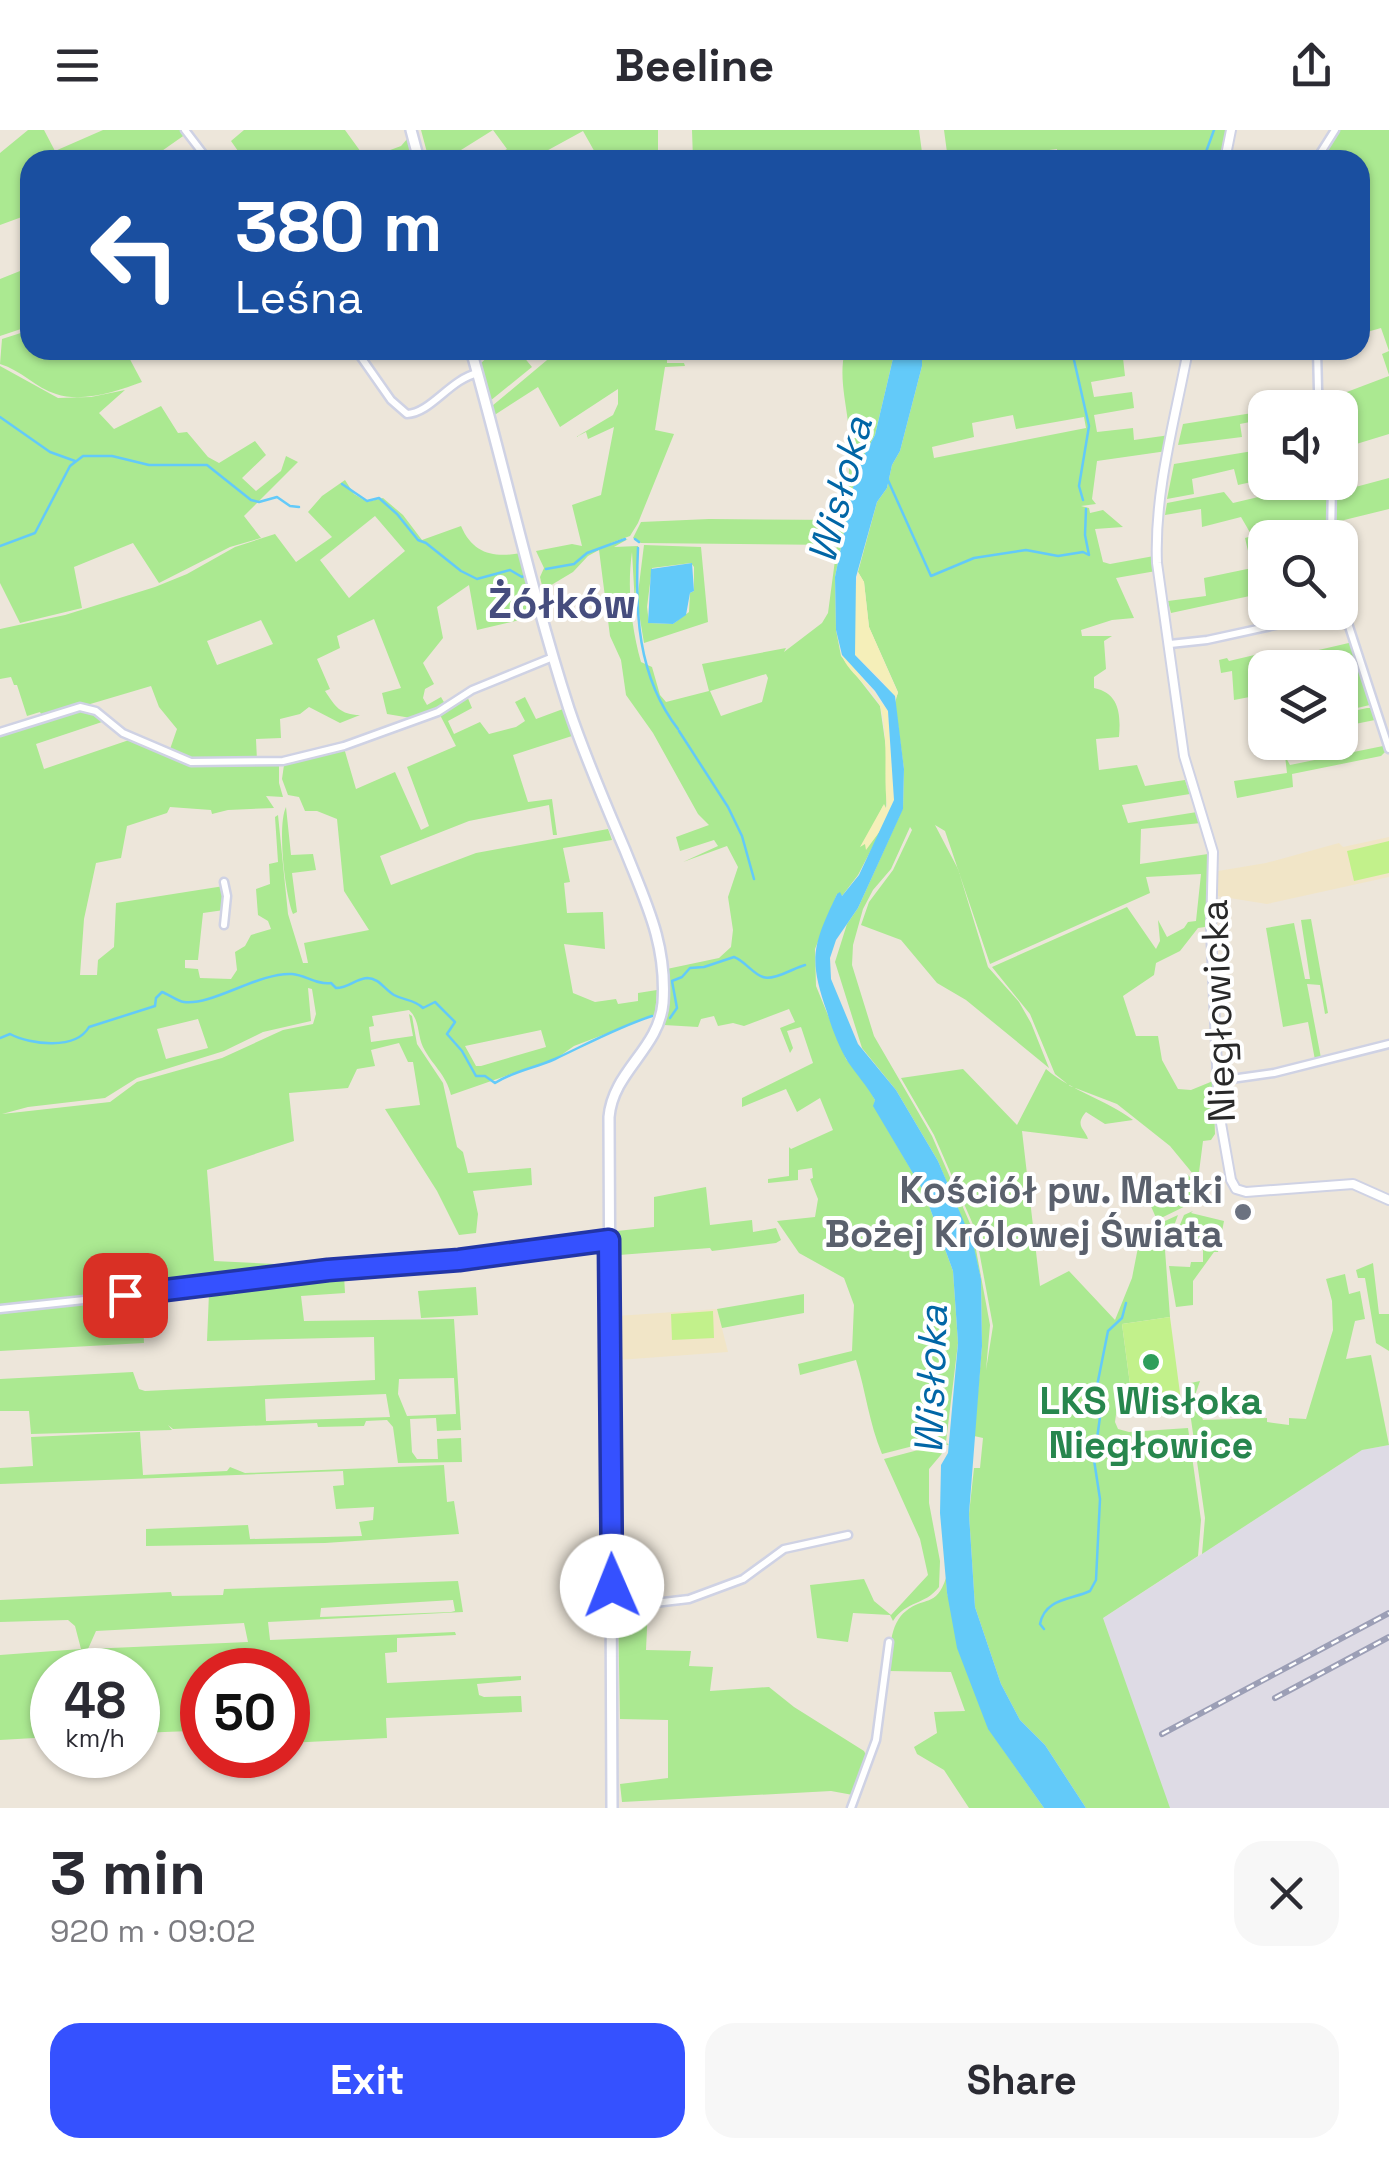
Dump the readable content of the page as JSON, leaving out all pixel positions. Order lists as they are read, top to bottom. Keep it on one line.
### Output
{"streets":{"street":["Niegłowicka"]},"districts":["Żółków"],"water":["Wisłoka"],"places":["Kościół pw. Matki Bożej Królowej Świata","LKS Wisłoka Niegłowice"],"page":{"header":"Beeline","turn":["380 m","Leśna"],"speed":"48 km/h","limit":"50","heading":["3 min","920 m · 09:02"],"buttons":["Exit","Share"]}}
